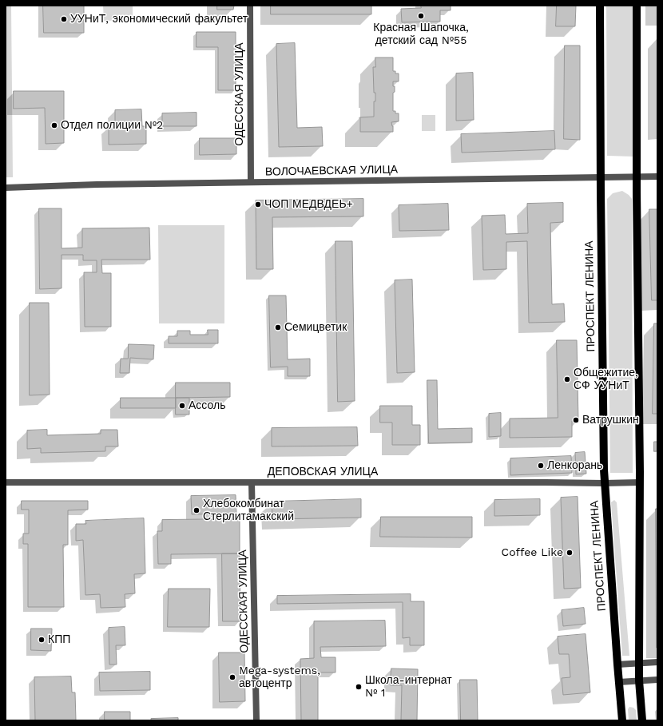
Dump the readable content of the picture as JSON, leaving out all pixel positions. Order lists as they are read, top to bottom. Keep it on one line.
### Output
{"streets":{"main road":["ПРОСПЕКТ ЛЕНИНА"],"street":["ОДЕССКАЯ УЛИЦА","ВОЛОЧАЕВСКАЯ УЛИЦА","ДЕПОВСКАЯ УЛИЦА"]},"crossings":[["ОДЕССКАЯ УЛИЦА","ВОЛОЧАЕВСКАЯ УЛИЦА"],["ОДЕССКАЯ УЛИЦА","ДЕПОВСКАЯ УЛИЦА"],["ВОЛОЧАЕВСКАЯ УЛИЦА","ПРОСПЕКТ ЛЕНИНА"],["ПРОСПЕКТ ЛЕНИНА","ДЕПОВСКАЯ УЛИЦА"]],"places":["Красная Шапочка, детский сад №55","УУНиТ, экономический факультет","Отдел полиции №2","ЧОП МЕДВДЕЬ+","Семицветик","Общежитие, СФ УУНиТ","Ассоль","Ватрушкин","Ленкорань","Хлебокомбинат Стерлитамакский","Coffee Like","КПП","Mega-systems, автоцентр","Школа-интернат № 1"]}
